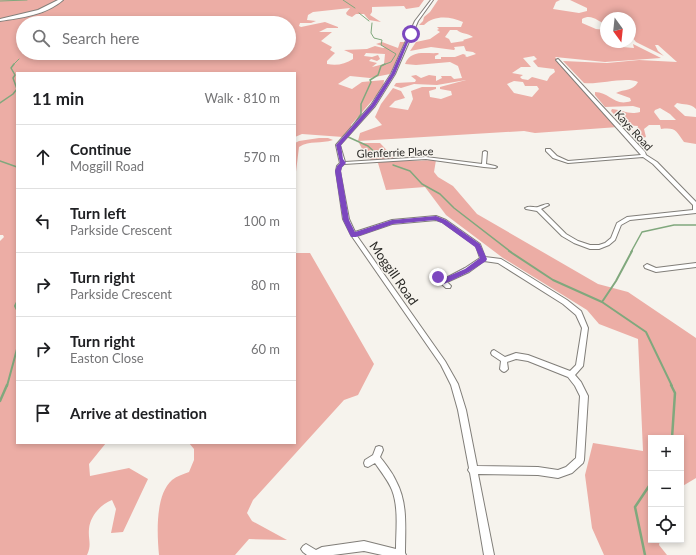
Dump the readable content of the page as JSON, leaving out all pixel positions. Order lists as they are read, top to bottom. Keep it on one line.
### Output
{"streets":{"street":["Kays Road","Glenferrie Place","Moggill Road"]},"crossings":[["Glenferrie Place","Moggill Road"]],"north":"bottom","page":{"search":"Search here","heading":["11 min","Walk · 810 m"],"list":[["Continue","Moggill Road","570 m"],["Turn left","Parkside Crescent","100 m"],["Turn right","Parkside Crescent","80 m"],["Turn right","Easton Close","60 m"],"Arrive at destination"],"map_buttons":["+","−"]}}
